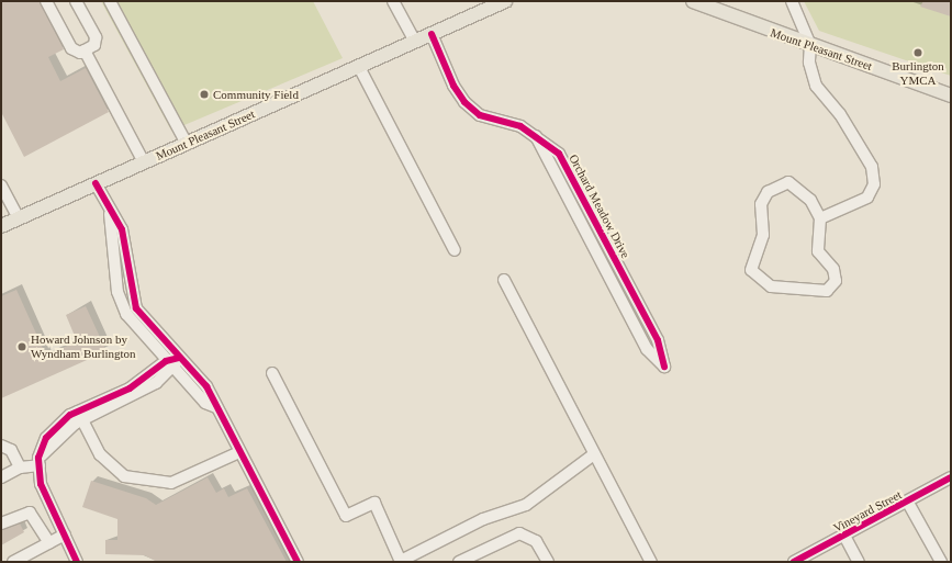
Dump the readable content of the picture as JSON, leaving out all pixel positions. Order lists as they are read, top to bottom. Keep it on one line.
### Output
{"streets":{"main road":["Mount Pleasant Street"],"street":["Orchard Meadow Drive","Vineyard Street"]},"crossings":[["Mount Pleasant Street","Orchard Meadow Drive"]],"places":["Burlington YMCA","Community Field","Howard Johnson by Wyndham Burlington"]}
